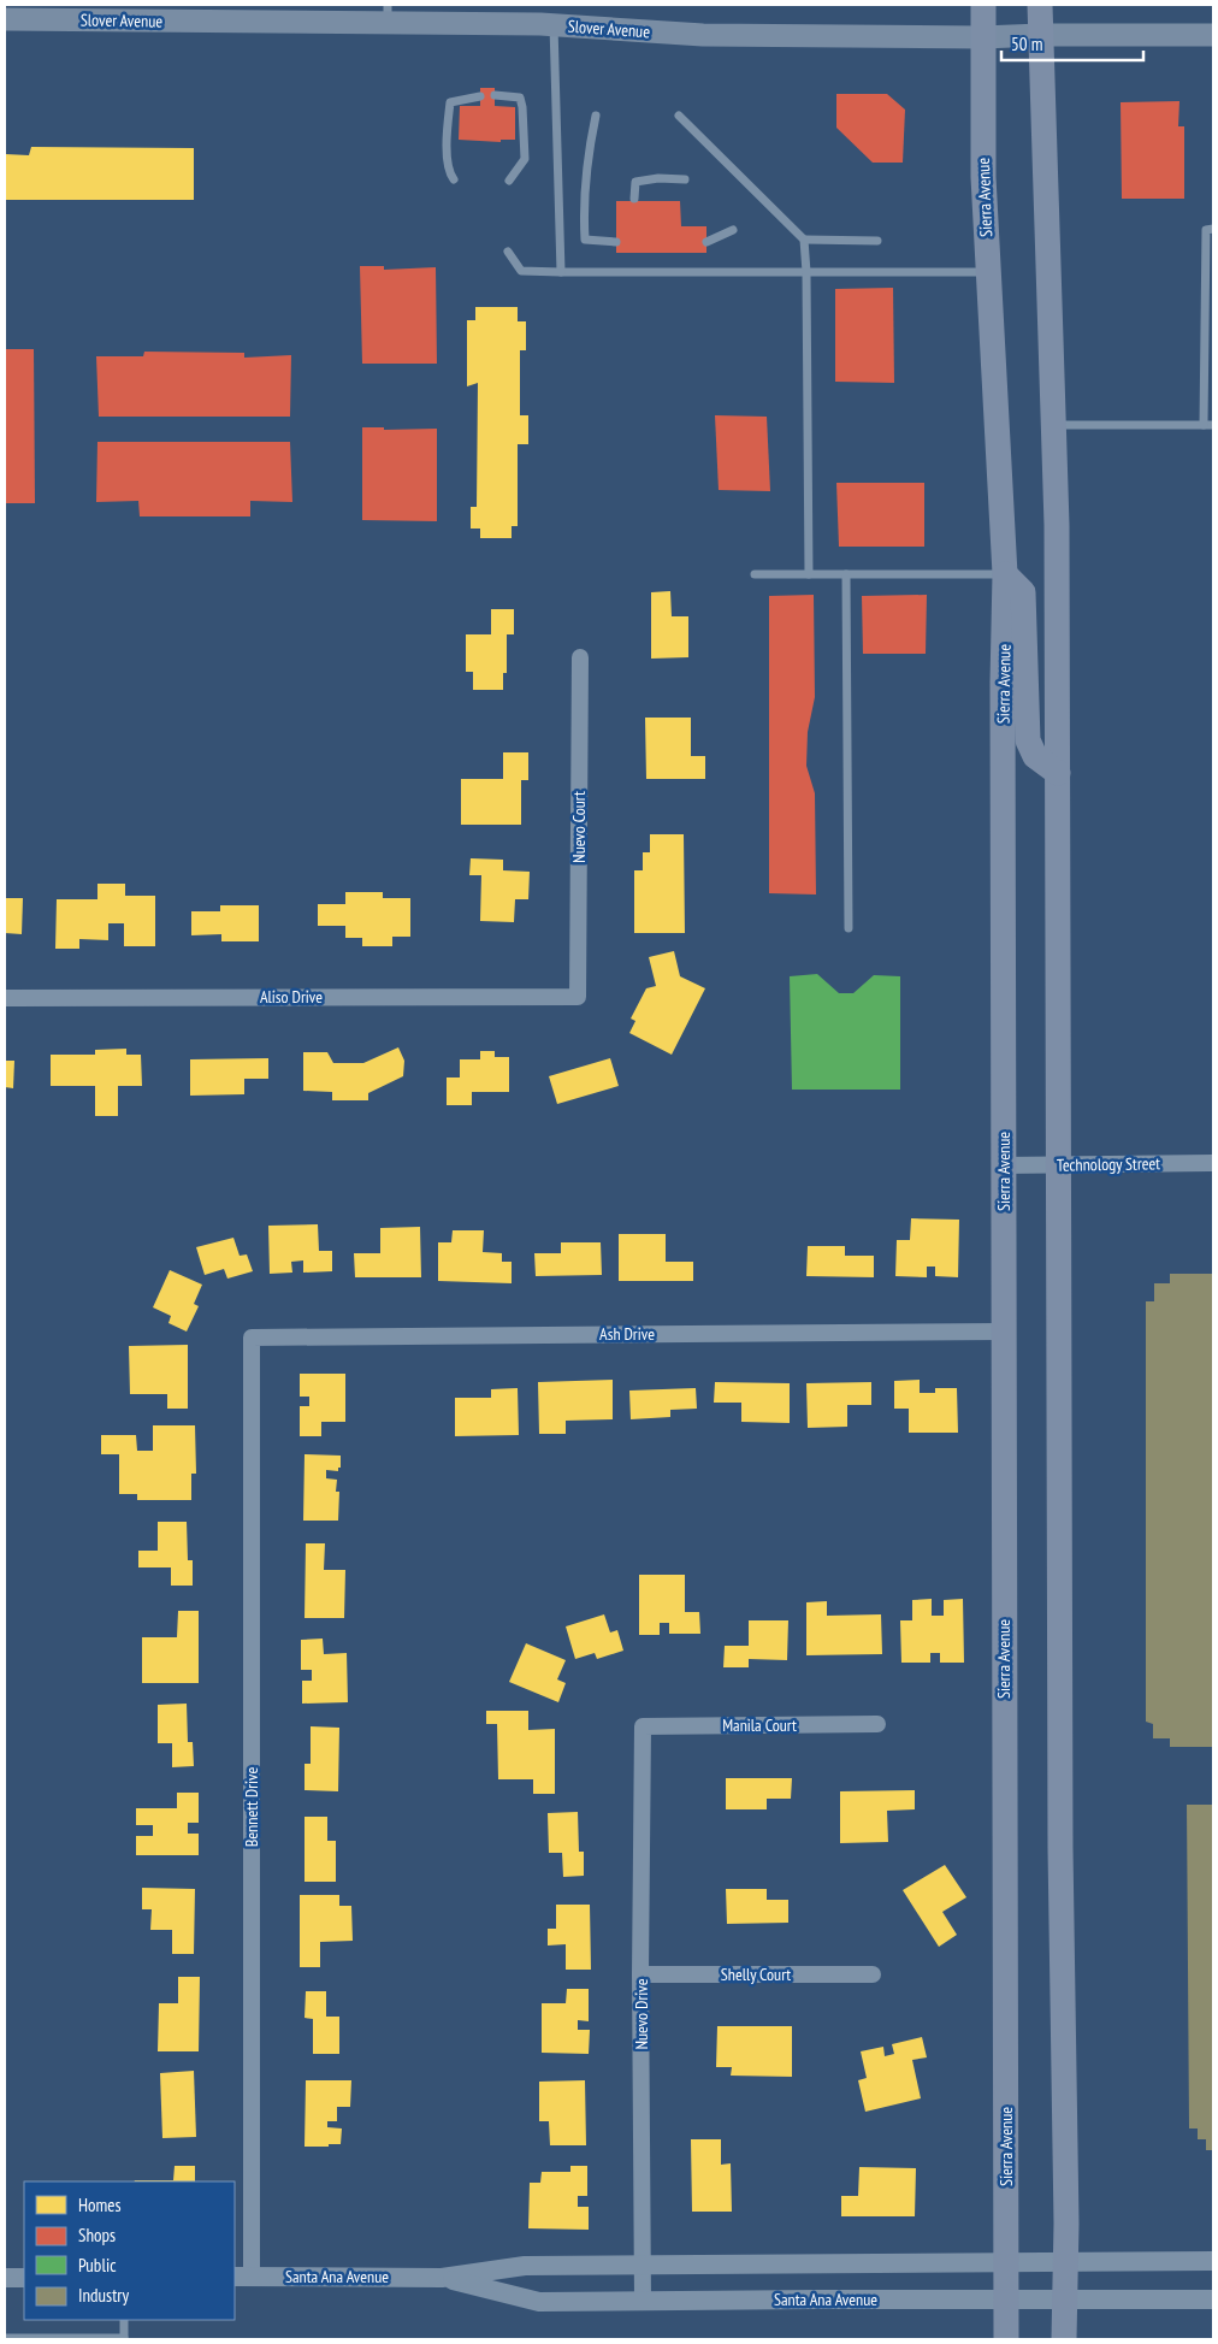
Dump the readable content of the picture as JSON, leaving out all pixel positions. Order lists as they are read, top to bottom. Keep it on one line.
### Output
{"streets":{"main road":["Slover Avenue","Sierra Avenue"],"street":["Nuevo Court","Aliso Drive","Technology Street","Ash Drive","Manila Court","Bennett Drive","Shelly Court","Nuevo Drive","Santa Ana Avenue"]},"crossings":[["Slover Avenue","Sierra Avenue"],["Sierra Avenue","Technology Street"],["Sierra Avenue","Ash Drive"],["Sierra Avenue","Santa Ana Avenue"],["Nuevo Court","Aliso Drive"],["Ash Drive","Bennett Drive"],["Manila Court","Nuevo Drive"],["Bennett Drive","Santa Ana Avenue"],["Shelly Court","Nuevo Drive"],["Nuevo Drive","Santa Ana Avenue"]],"legend":["Homes","Shops","Public","Industry"],"scale_bar":"50 m"}
